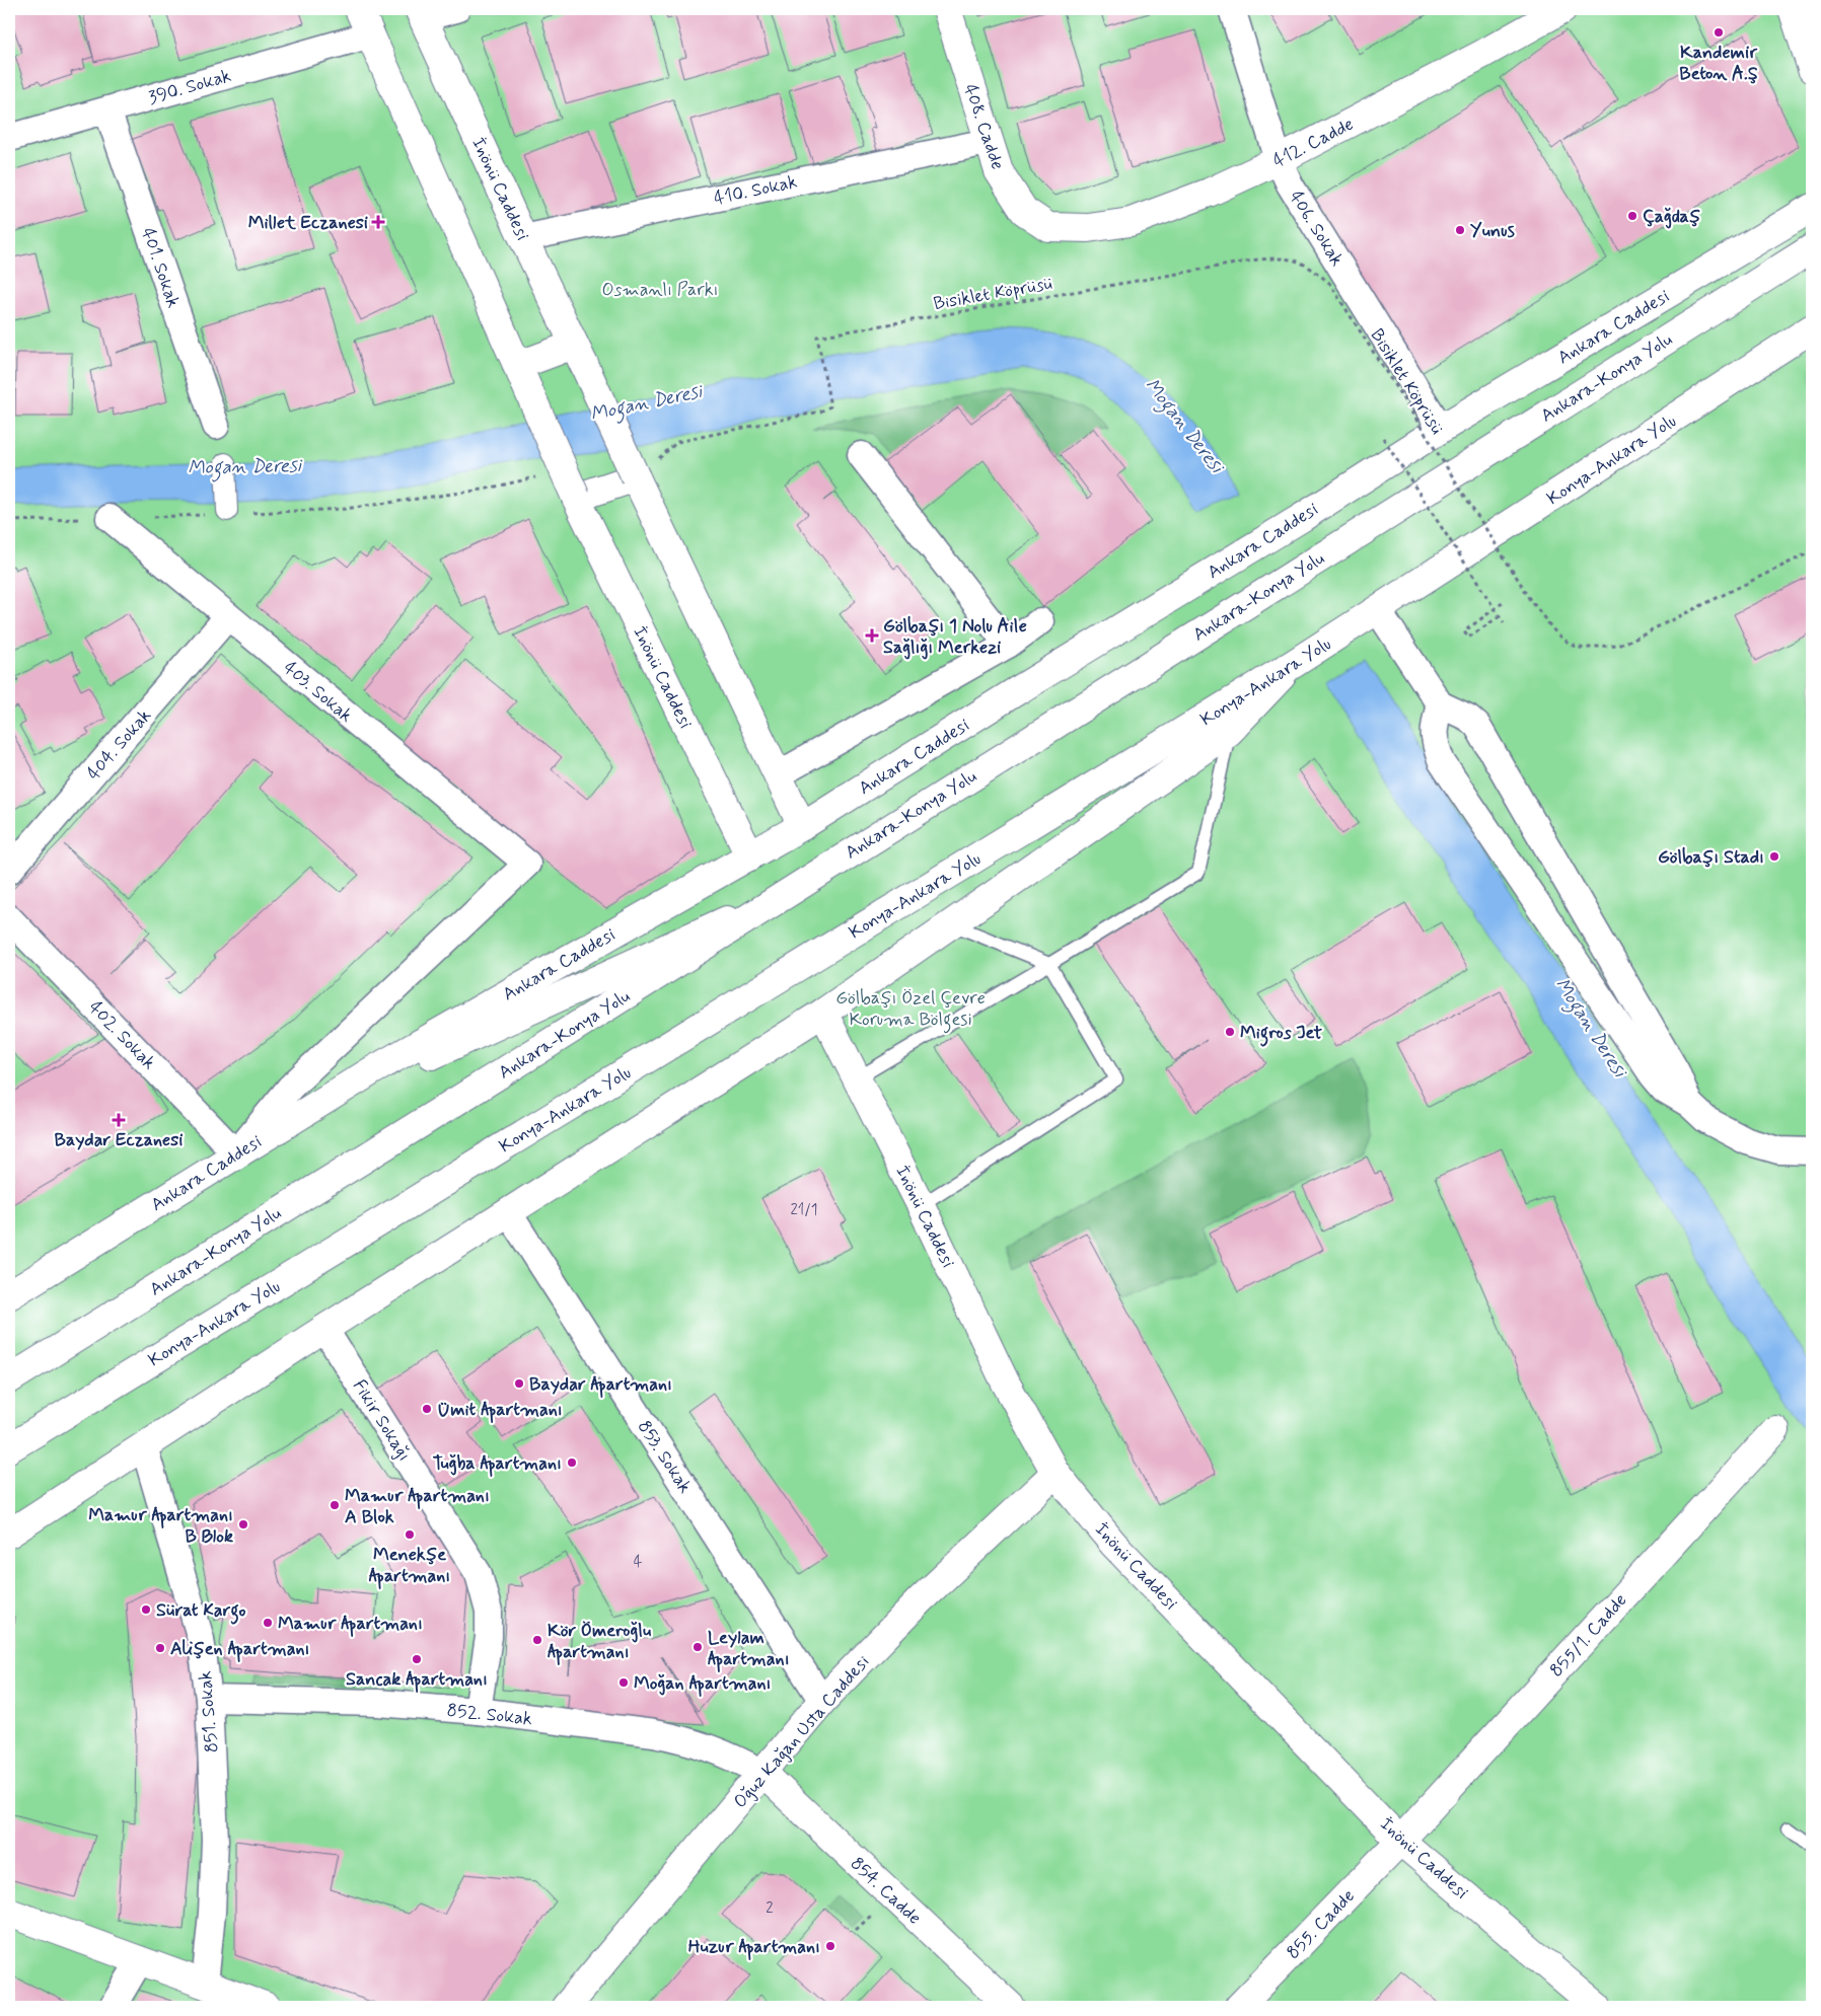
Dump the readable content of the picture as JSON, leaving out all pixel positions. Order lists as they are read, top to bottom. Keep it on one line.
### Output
{"streets":{"main road":["408. Cadde","412. Cadde","İnönü Caddesi","Ankara Caddesi","Ankara-Konya Yolu","Konya-Ankara Yolu","855/1. Cadde","Oğuz Kağan Usta Caddesi","854. Cadde","855. Cadde"],"street":["390. Sokak","410. Sokak","406. Sokak","401. Sokak","403. Sokak","404. Sokak","402. Sokak","Fikir Sokağı","853. Sokak","851. Sokak","852. Sokak"],"path":["Bisiklet Köprüsü"]},"crossings":[["390. Sokak","İnönü Caddesi"],["390. Sokak","401. Sokak"],["408. Cadde","412. Cadde"],["408. Cadde","410. Sokak"],["412. Cadde","406. Sokak"],["İnönü Caddesi","410. Sokak"],["İnönü Caddesi","Ankara Caddesi"],["İnönü Caddesi","855/1. Cadde"],["İnönü Caddesi","Oğuz Kağan Usta Caddesi"],["İnönü Caddesi","855. Cadde"],["406. Sokak","Ankara Caddesi"],["Ankara Caddesi","403. Sokak"],["Ankara Caddesi","402. Sokak"],["403. Sokak","404. Sokak"],["403. Sokak","402. Sokak"],["Fikir Sokağı","852. Sokak"],["853. Sokak","Oğuz Kağan Usta Caddesi"],["855/1. Cadde","855. Cadde"],["851. Sokak","852. Sokak"],["852. Sokak","Oğuz Kağan Usta Caddesi"],["852. Sokak","854. Cadde"],["Oğuz Kağan Usta Caddesi","854. Cadde"]],"water":["Mogan Deresi"],"parks":["Osmanlı Parkı","Gölbaşı Özel Çevre Koruma Bölgesi"],"places":{"other":["Kandemir Beton A.Ş","Çağdaş","Yunus","Gölbaşı Stadı","Migros Jet","Baydar Apartmanı","Ümit Apartmanı","Tuğba Apartmanı","Mamur Apartmanı A Blok","Mamur Apartmanı B Blok","Menekşe Apartmanı","Sürat Kargo","Mamur Apartmanı","Kör Ömeroğlu Apartmanı","Leylam Apartmanı","Alişen Apartmanı","Sancak Apartmanı","Moğan Apartmanı","Huzur Apartmanı"],"health":["Millet Eczanesi","Gölbaşı 1 Nolu Aile Sağlığı Merkezi","Baydar Eczanesi"]},"house_numbers":["21/1","4","2"]}
